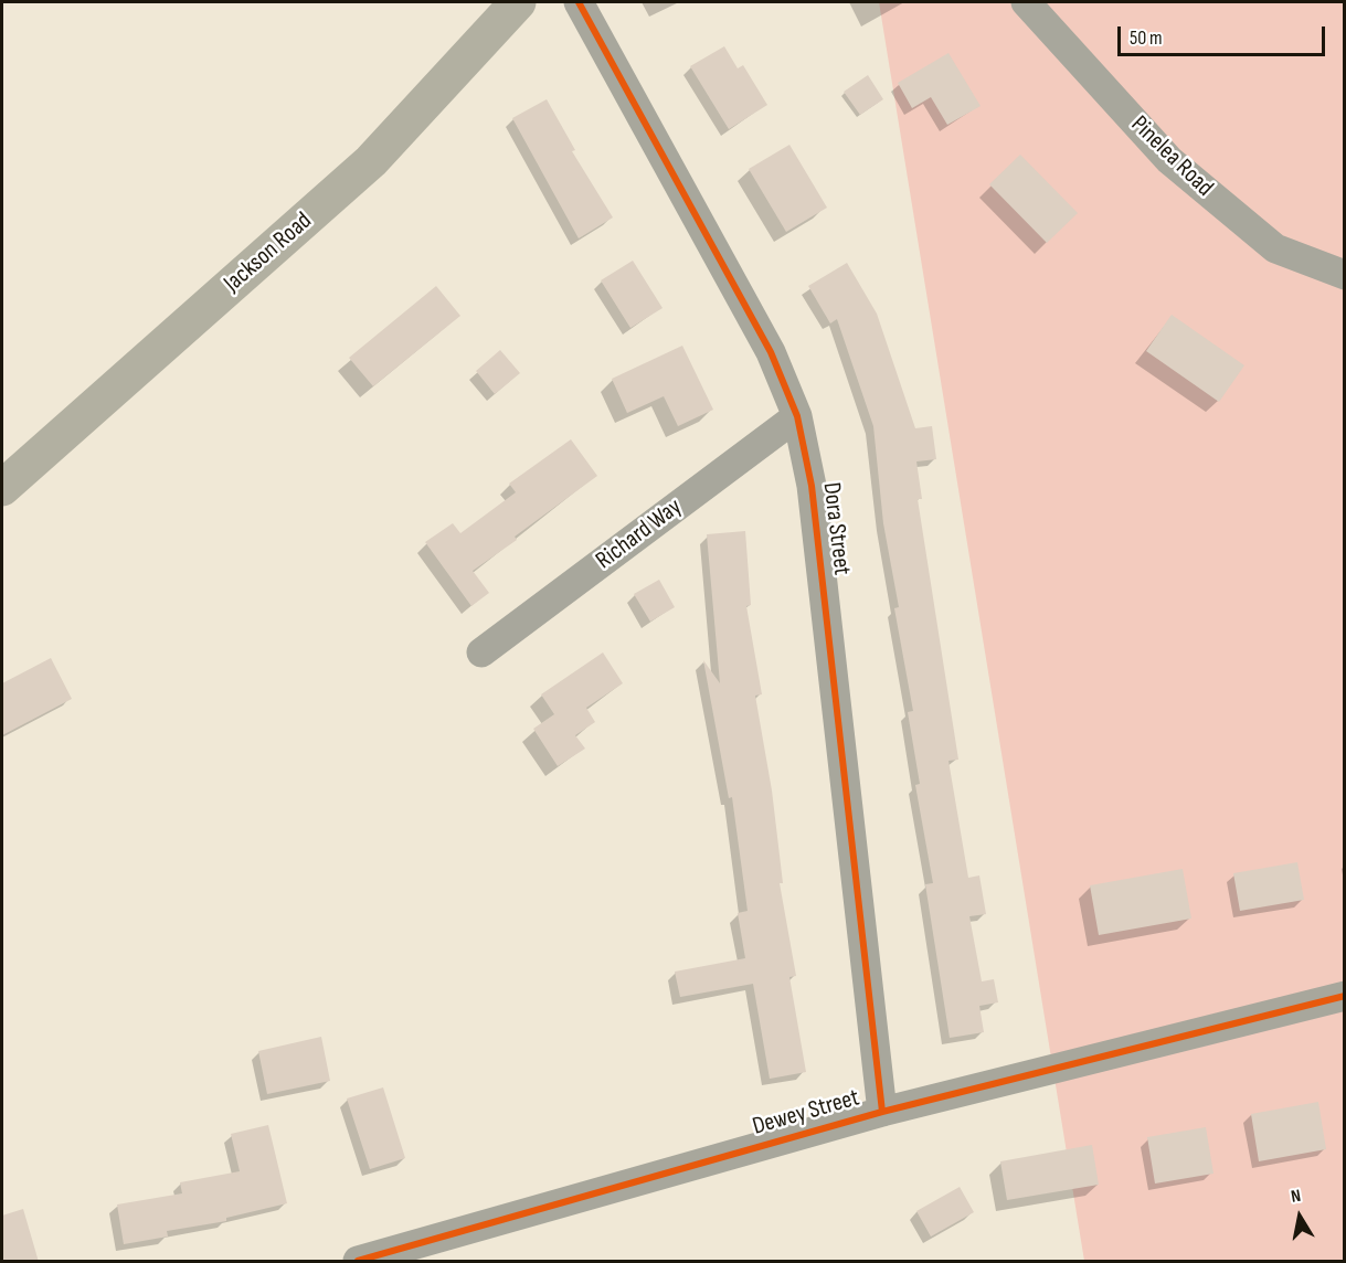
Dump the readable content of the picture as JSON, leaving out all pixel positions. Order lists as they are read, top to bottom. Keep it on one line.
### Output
{"streets":{"main road":["Jackson Road"],"street":["Pinelea Road","Dora Street","Richard Way","Dewey Street"]},"crossings":[["Dora Street","Richard Way"],["Dora Street","Dewey Street"]],"scale_bar":"50 m","north":"top"}
